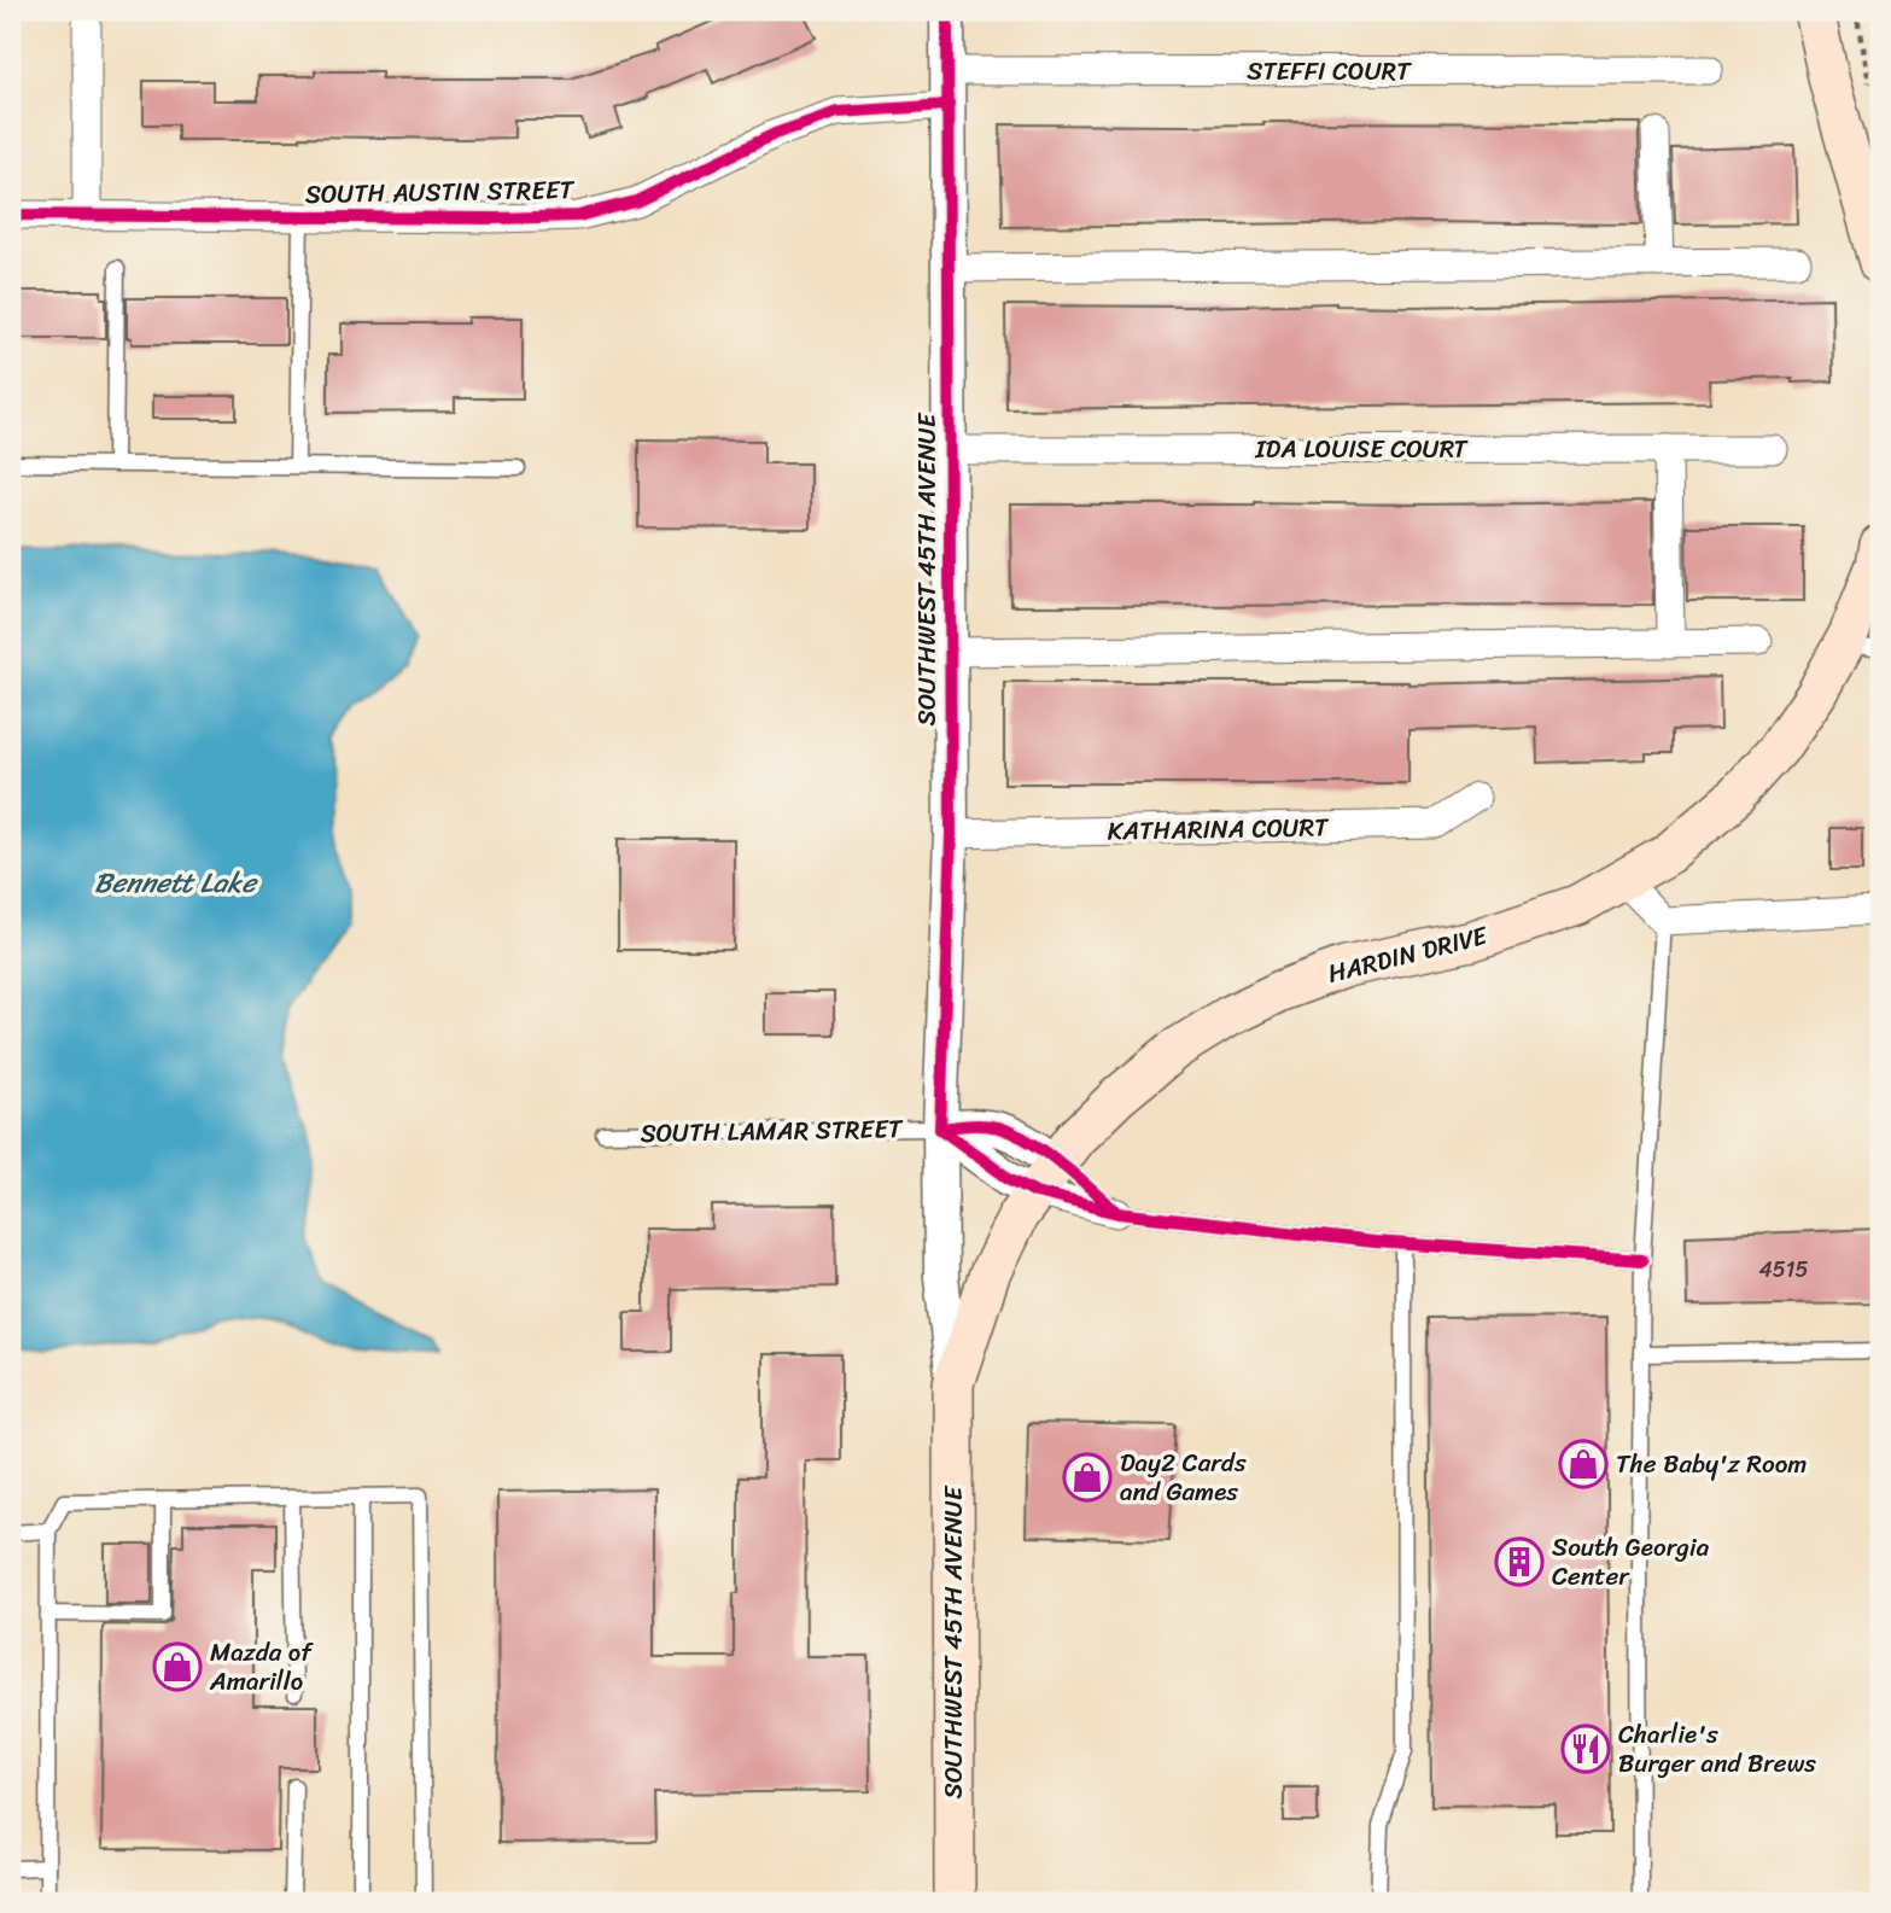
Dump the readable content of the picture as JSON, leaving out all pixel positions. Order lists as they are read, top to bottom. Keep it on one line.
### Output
{"streets":{"main road":["SOUTHWEST 45TH AVENUE","HARDIN DRIVE"],"street":["STEFFI COURT","SOUTH AUSTIN STREET","IDA LOUISE COURT","KATHARINA COURT"],"lane":["SOUTH LAMAR STREET"]},"crossings":[["STEFFI COURT","SOUTHWEST 45TH AVENUE"],["SOUTH AUSTIN STREET","SOUTHWEST 45TH AVENUE"],["IDA LOUISE COURT","SOUTHWEST 45TH AVENUE"],["SOUTHWEST 45TH AVENUE","KATHARINA COURT"],["SOUTHWEST 45TH AVENUE","HARDIN DRIVE"],["SOUTHWEST 45TH AVENUE","SOUTH LAMAR STREET"]],"water":["Bennett Lake"],"places":{"shop":["The Baby'z Room","Day2 Cards and Games","Mazda of Amarillo"],"building":["South Georgia Center"],"restaurant":["Charlie's Burger and Brews"]},"house_numbers":["4515"]}
